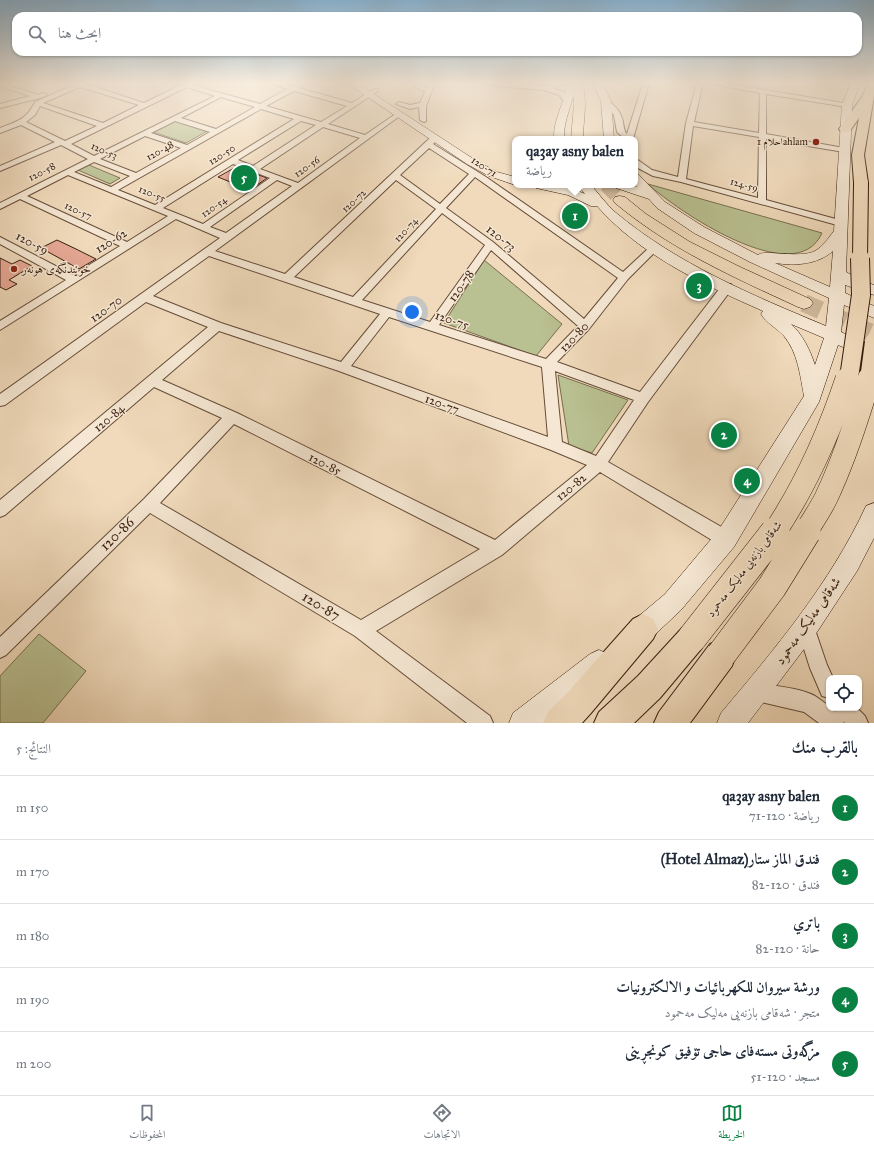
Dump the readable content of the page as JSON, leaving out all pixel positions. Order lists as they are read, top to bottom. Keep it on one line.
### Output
{"streets":{"highway":["شەقامی بازنەیی مەلیک مەحمود"],"main road":["شەقامی مەلیک مەحمود"],"street":["120-53","120-48","120-50","120-56","120-71","120-58","124-59","120-55","120-72","120-54","120-57","120-74","120-73","120-62","120-59","120-78","120-70","120-75","120-80","120-77","120-84","120-85","120-82","120-86","120-87"]},"crossings":[["120-53","120-48"],["120-53","120-58"],["120-48","120-55"],["120-50","120-55"],["120-56","120-55"],["120-56","120-70"],["120-71","120-72"],["120-71","120-74"],["120-71","120-80"],["120-58","120-55"],["120-58","120-57"],["120-55","120-54"],["120-55","120-62"],["120-55","120-70"],["120-72","120-73"],["120-72","120-75"],["120-57","120-62"],["120-74","120-73"],["120-74","120-75"],["120-73","120-78"],["120-73","120-80"],["120-62","120-59"],["120-78","120-75"],["120-70","120-75"],["120-70","120-77"],["120-75","120-80"],["120-75","120-82"],["120-77","120-84"],["120-77","120-82"],["120-84","120-85"],["120-85","120-82"],["120-85","120-86"],["120-82","120-87"],["120-86","120-87"]],"places":["احلام 1ahlam","خوێندنگەی هونەر"],"page":{"search":"ابحث هنا","popup":["qa3ay asny balen","رياضة"],"pins":["5","1","3","2","4"],"heading":["بالقرب منك","النتائج: 5"],"list":[{"mark":"1","name":"qa3ay asny balen","note":"رياضة · 120-71","value":"150 m"},{"mark":"2","name":"فندق الماز ستار(Hotel Almaz)","note":"فندق · 120-82","value":"170 m"},{"mark":"3","name":"باتري","note":"حانة · 120-82","value":"180 m"},{"mark":"4","name":"ورشة سيروان للكهربائيات و الالكترونيات","note":"متجر · شەقامی بازنەیی مەلیک مەحمود","value":"190 m"},{"mark":"5","name":"مزگەوتی مستەفاى حاجى تۆفيق کونجڕینی","note":"مسجد · 120-51","value":"200 m"}],"nav":["الخريطة","الاتجاهات","المحفوظات"]}}
